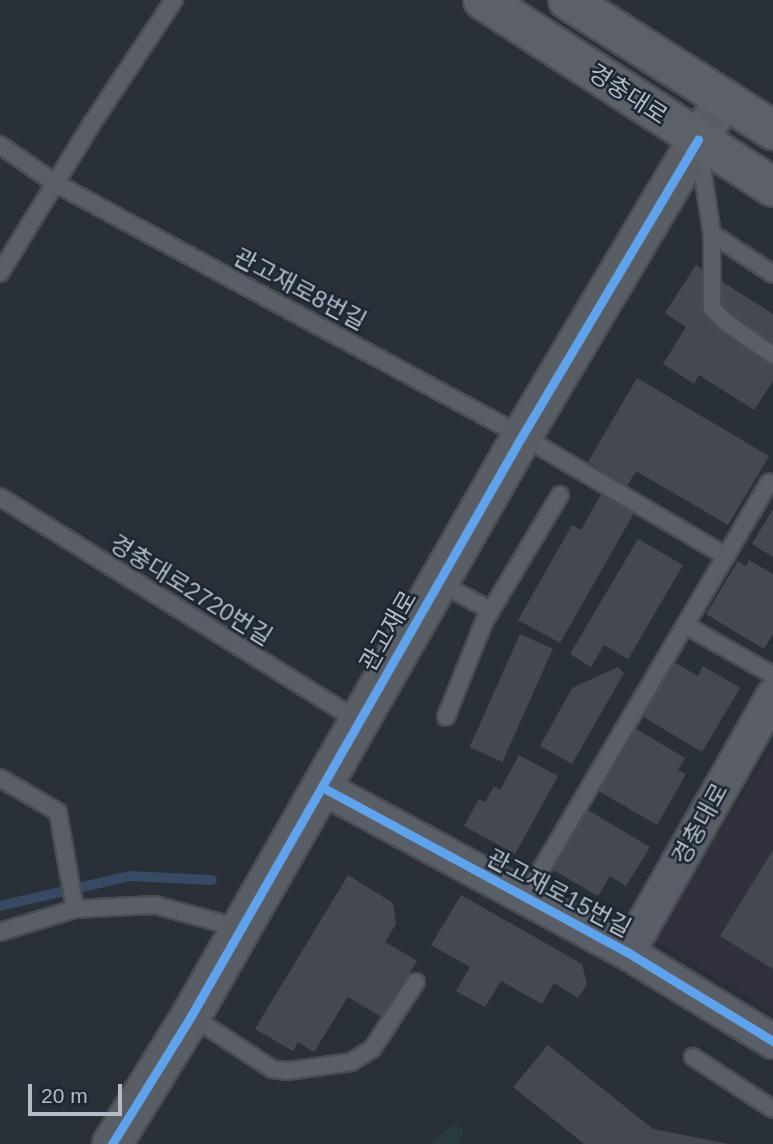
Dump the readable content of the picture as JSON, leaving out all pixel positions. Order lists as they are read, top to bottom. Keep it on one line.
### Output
{"streets":{"main road":["경충대로"],"street":["관고재로","관고재로15번길"],"lane":["관고재로8번길","경충대로2720번길"]},"crossings":[["경충대로","관고재로"],["경충대로","관고재로15번길"],["관고재로8번길","관고재로"],["경충대로2720번길","관고재로"],["관고재로","관고재로15번길"]],"scale_bar":"20 m"}
